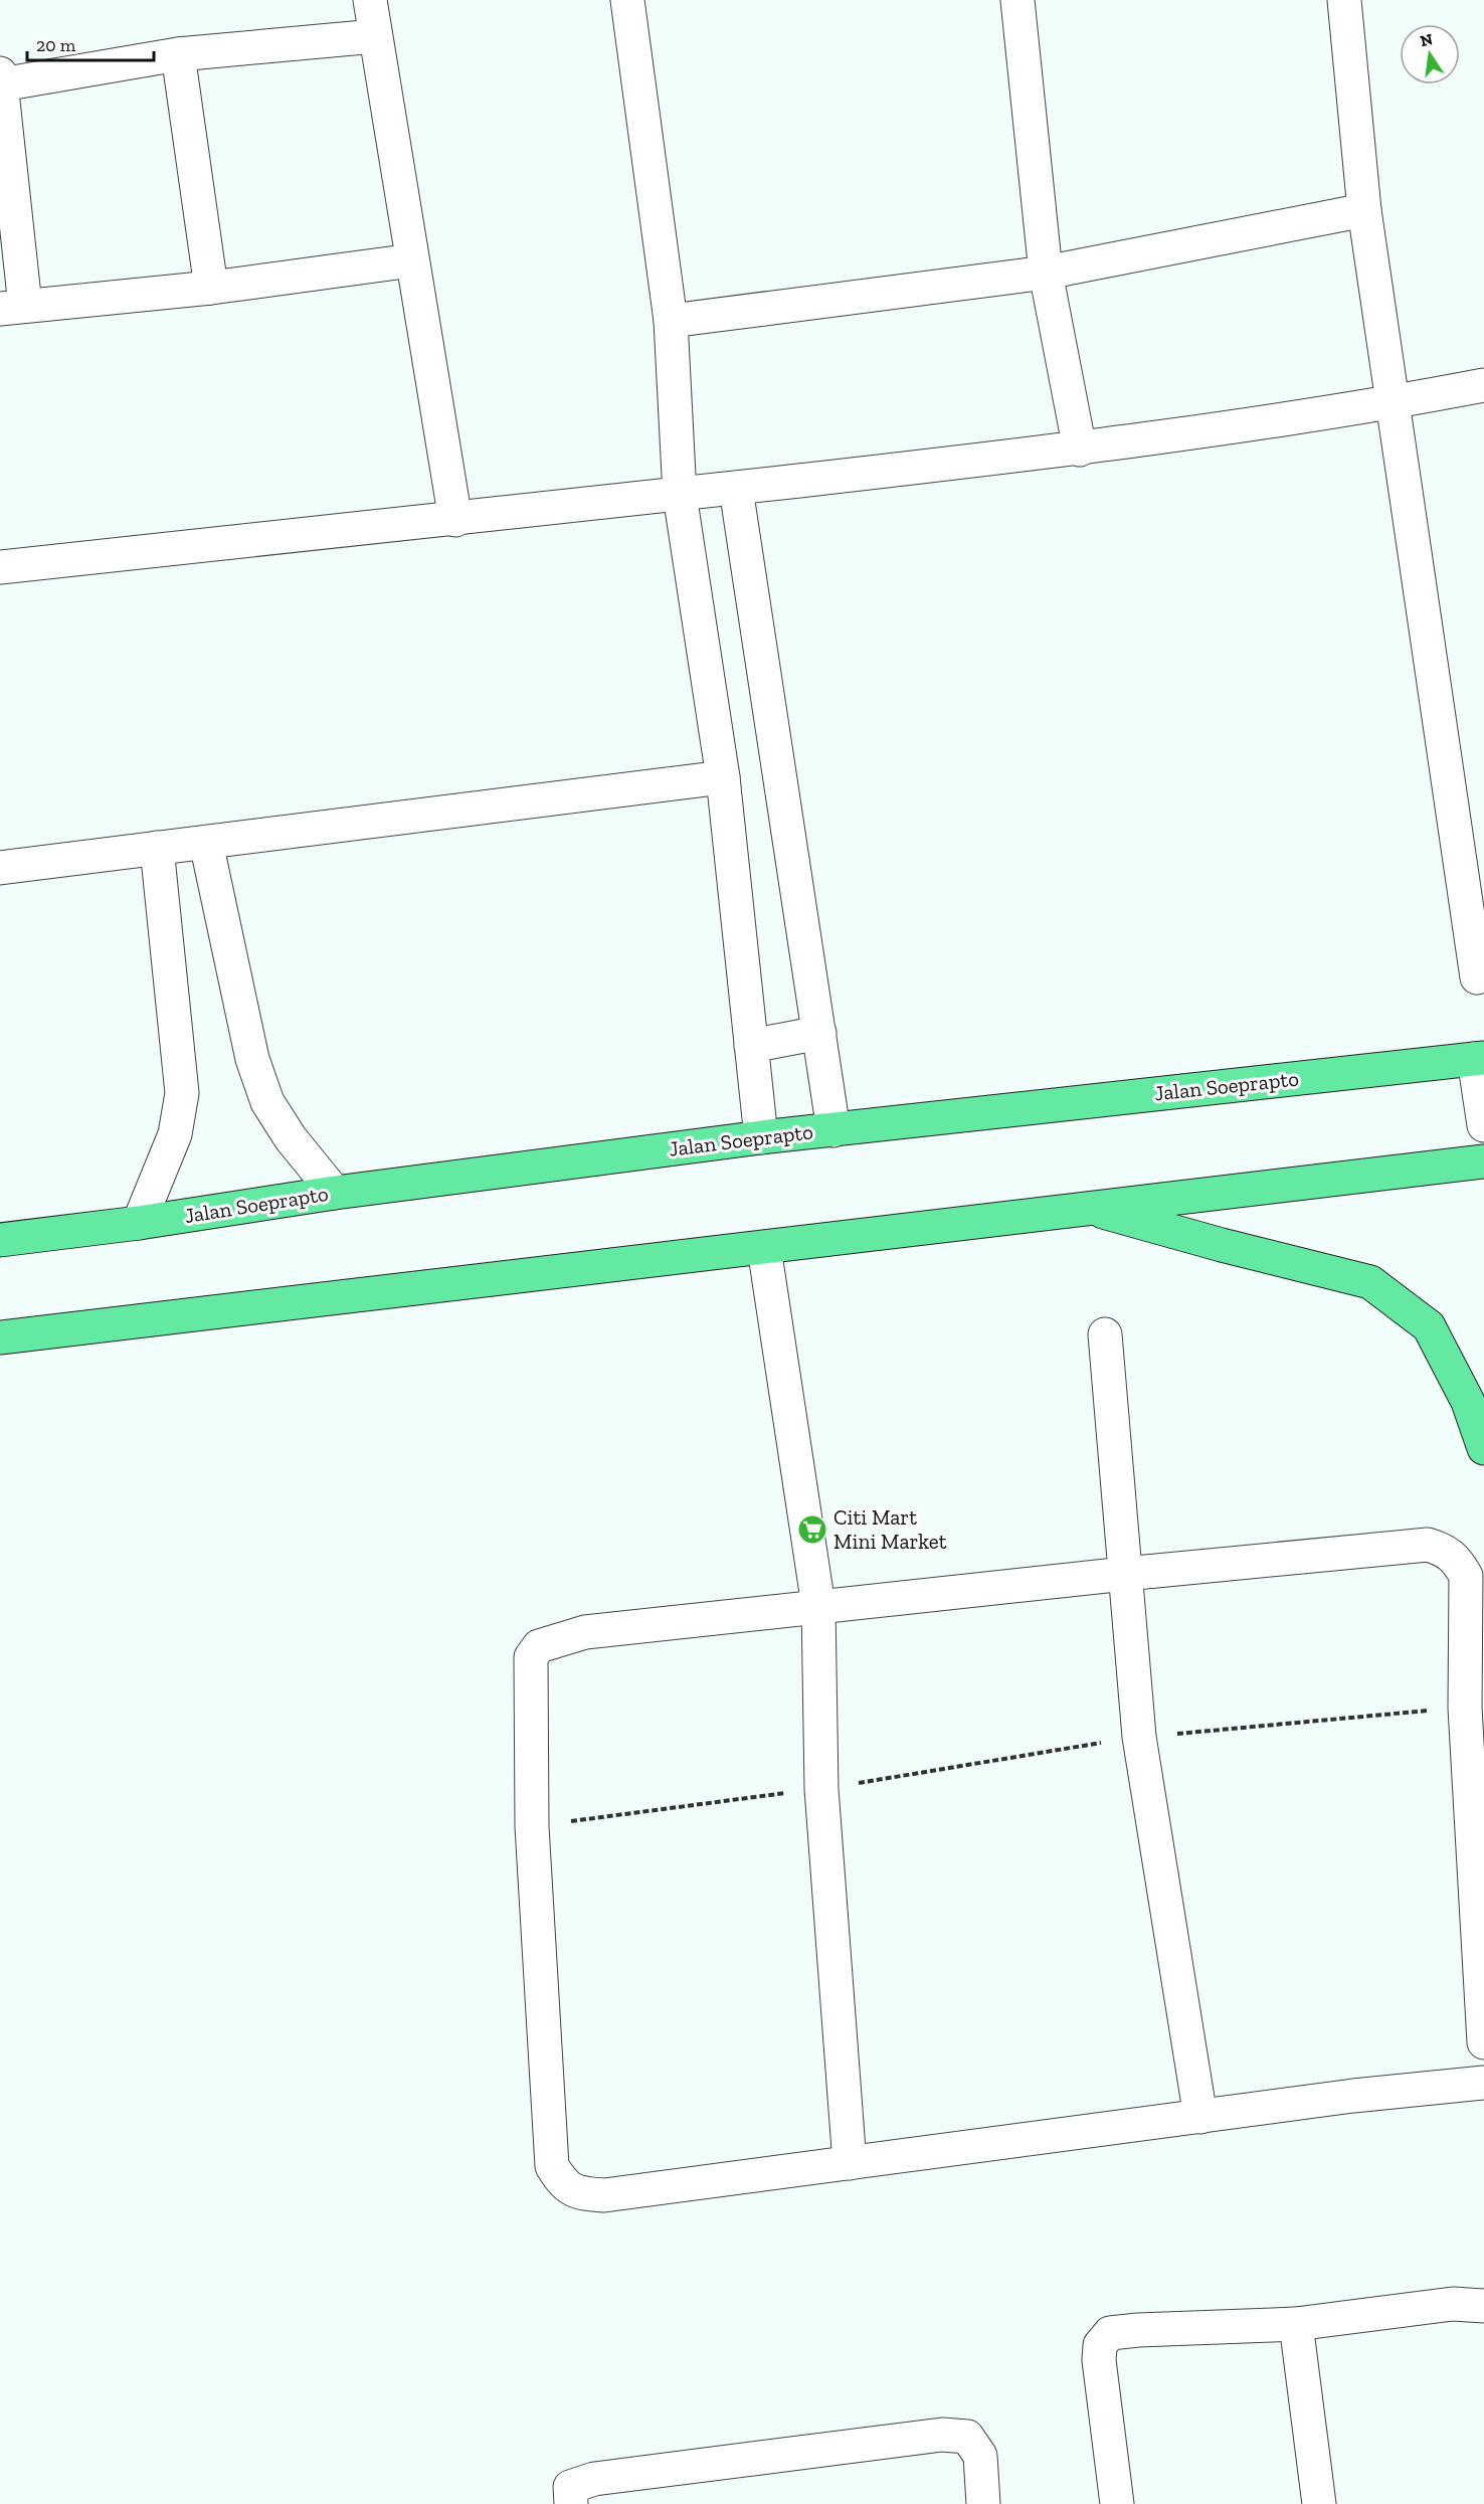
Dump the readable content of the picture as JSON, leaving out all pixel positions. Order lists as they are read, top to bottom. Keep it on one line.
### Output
{"streets":{"highway":["Jalan Soeprapto"]},"places":{"supermarket":["Citi Mart Mini Market"]},"scale_bar":"20 m","north":"top"}
